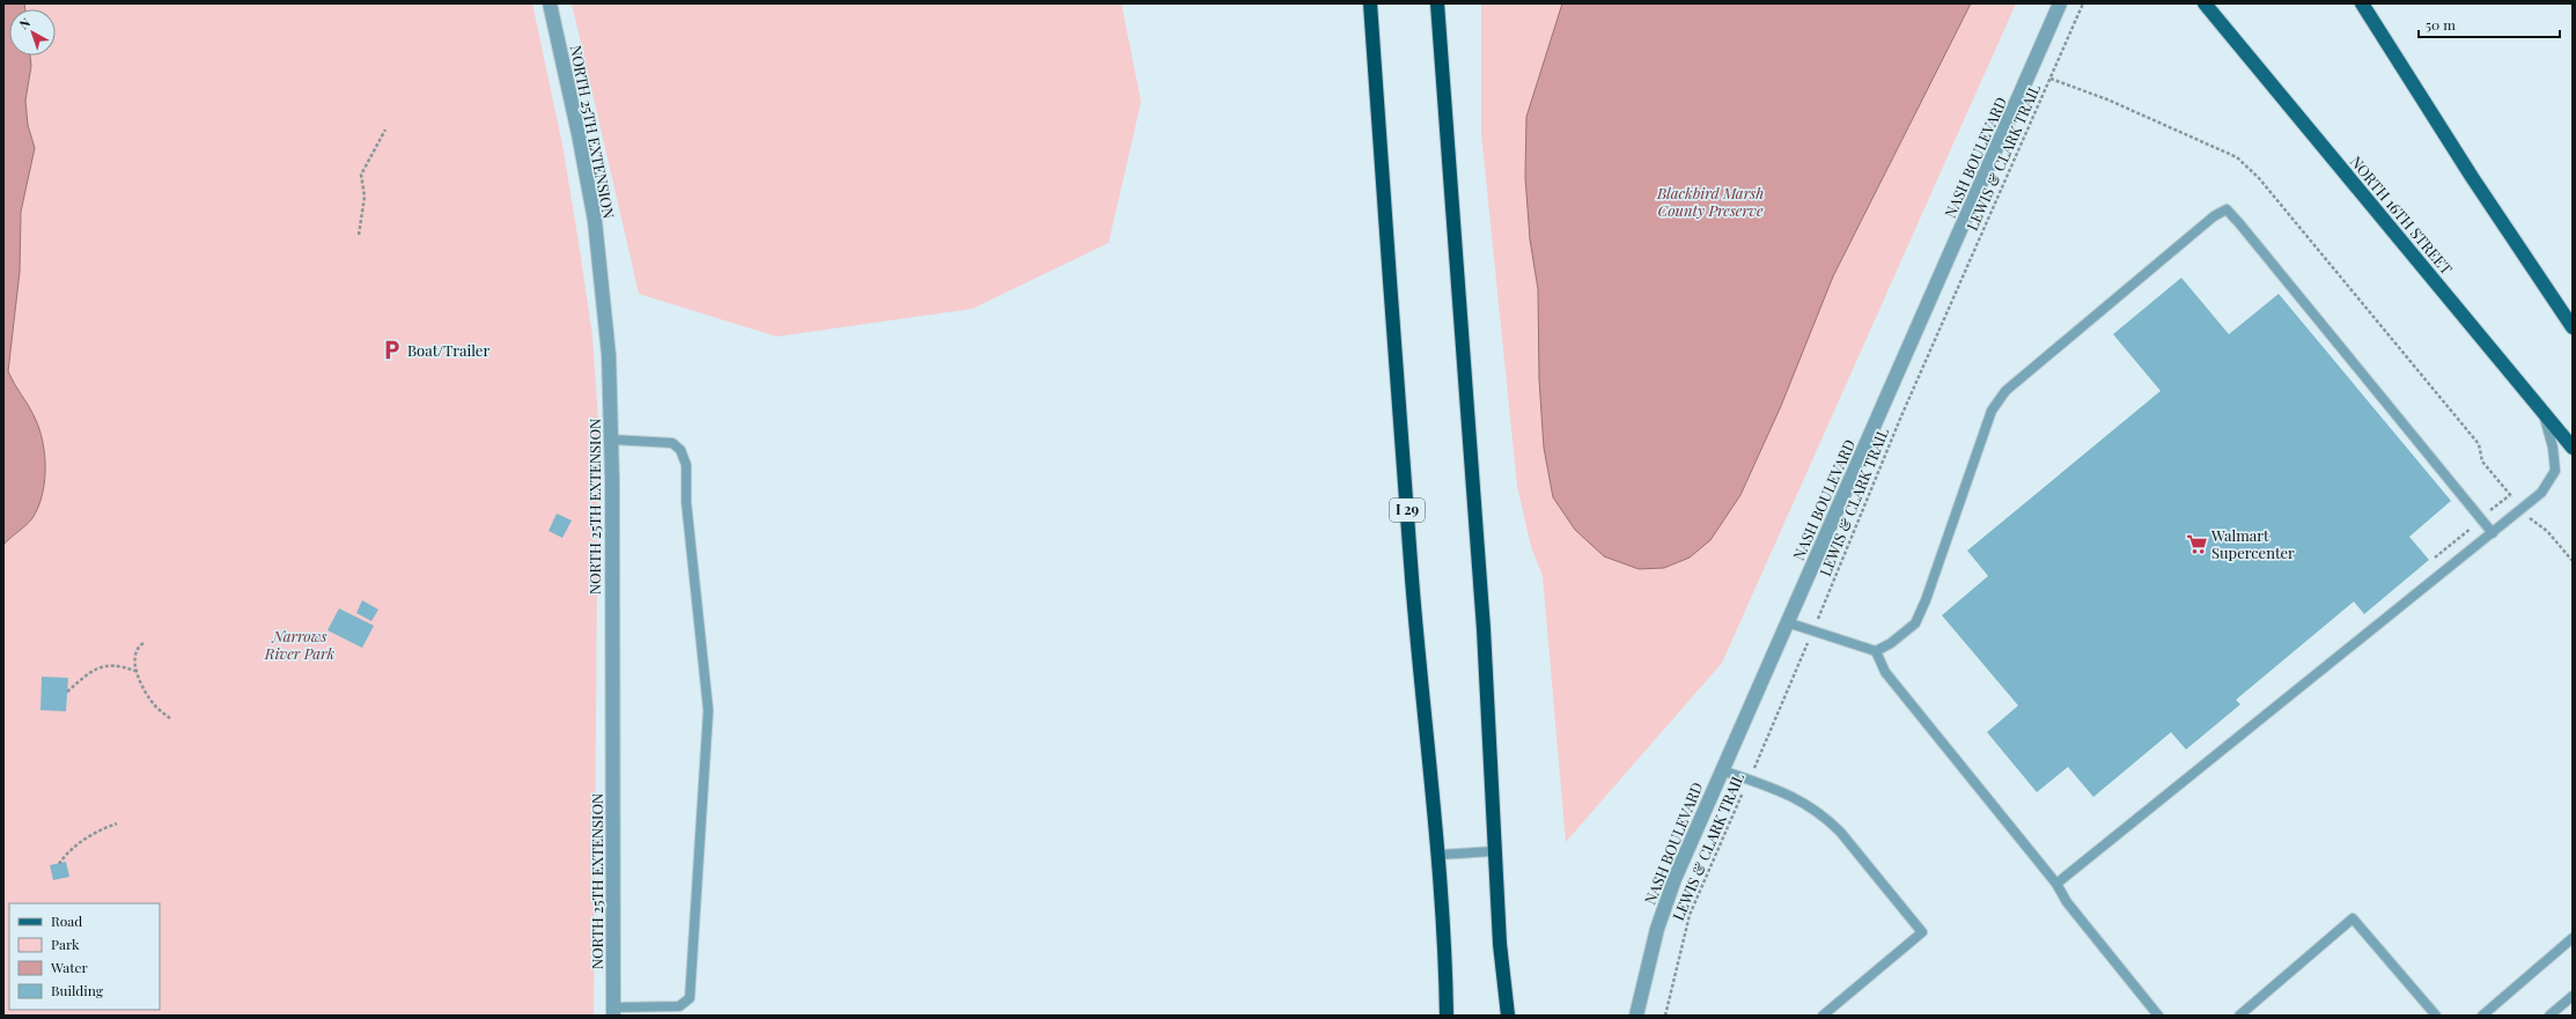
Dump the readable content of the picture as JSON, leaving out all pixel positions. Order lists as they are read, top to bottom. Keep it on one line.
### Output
{"streets":{"highway":["I 29"],"main road":["NORTH 16TH STREET"],"street":["NORTH 25TH EXTENSION","NASH BOULEVARD"],"path":["LEWIS & CLARK TRAIL"]},"parks":["Blackbird Marsh County Preserve","Narrows River Park"],"places":{"parking":["Boat/Trailer"],"supermarket":["Walmart Supercenter"]},"legend":["Road","Park","Water","Building"],"scale_bar":"50 m","north":"top left"}
